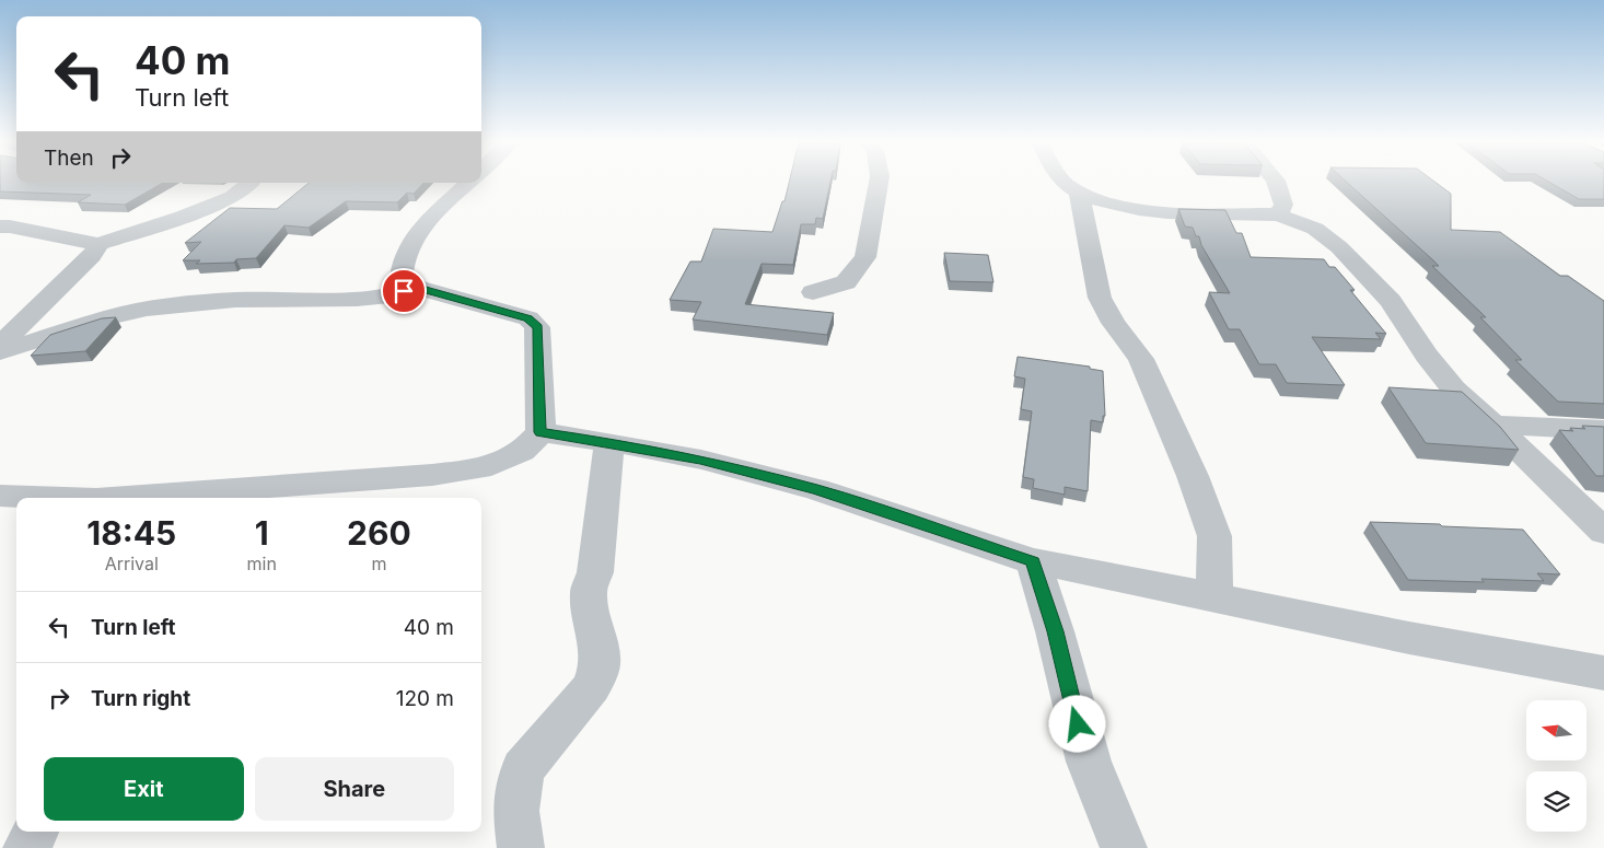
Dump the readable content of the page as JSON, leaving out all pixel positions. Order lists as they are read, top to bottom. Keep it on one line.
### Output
{"north":"left","page":{"turn":["40 m","Turn left"],"then":"Then","eta":["18:45","Arrival","1","min","260","m"],"list":[{"name":"Turn left","value":"40 m"},{"name":"Turn right","value":"120 m"}],"buttons":["Exit","Share"]}}
